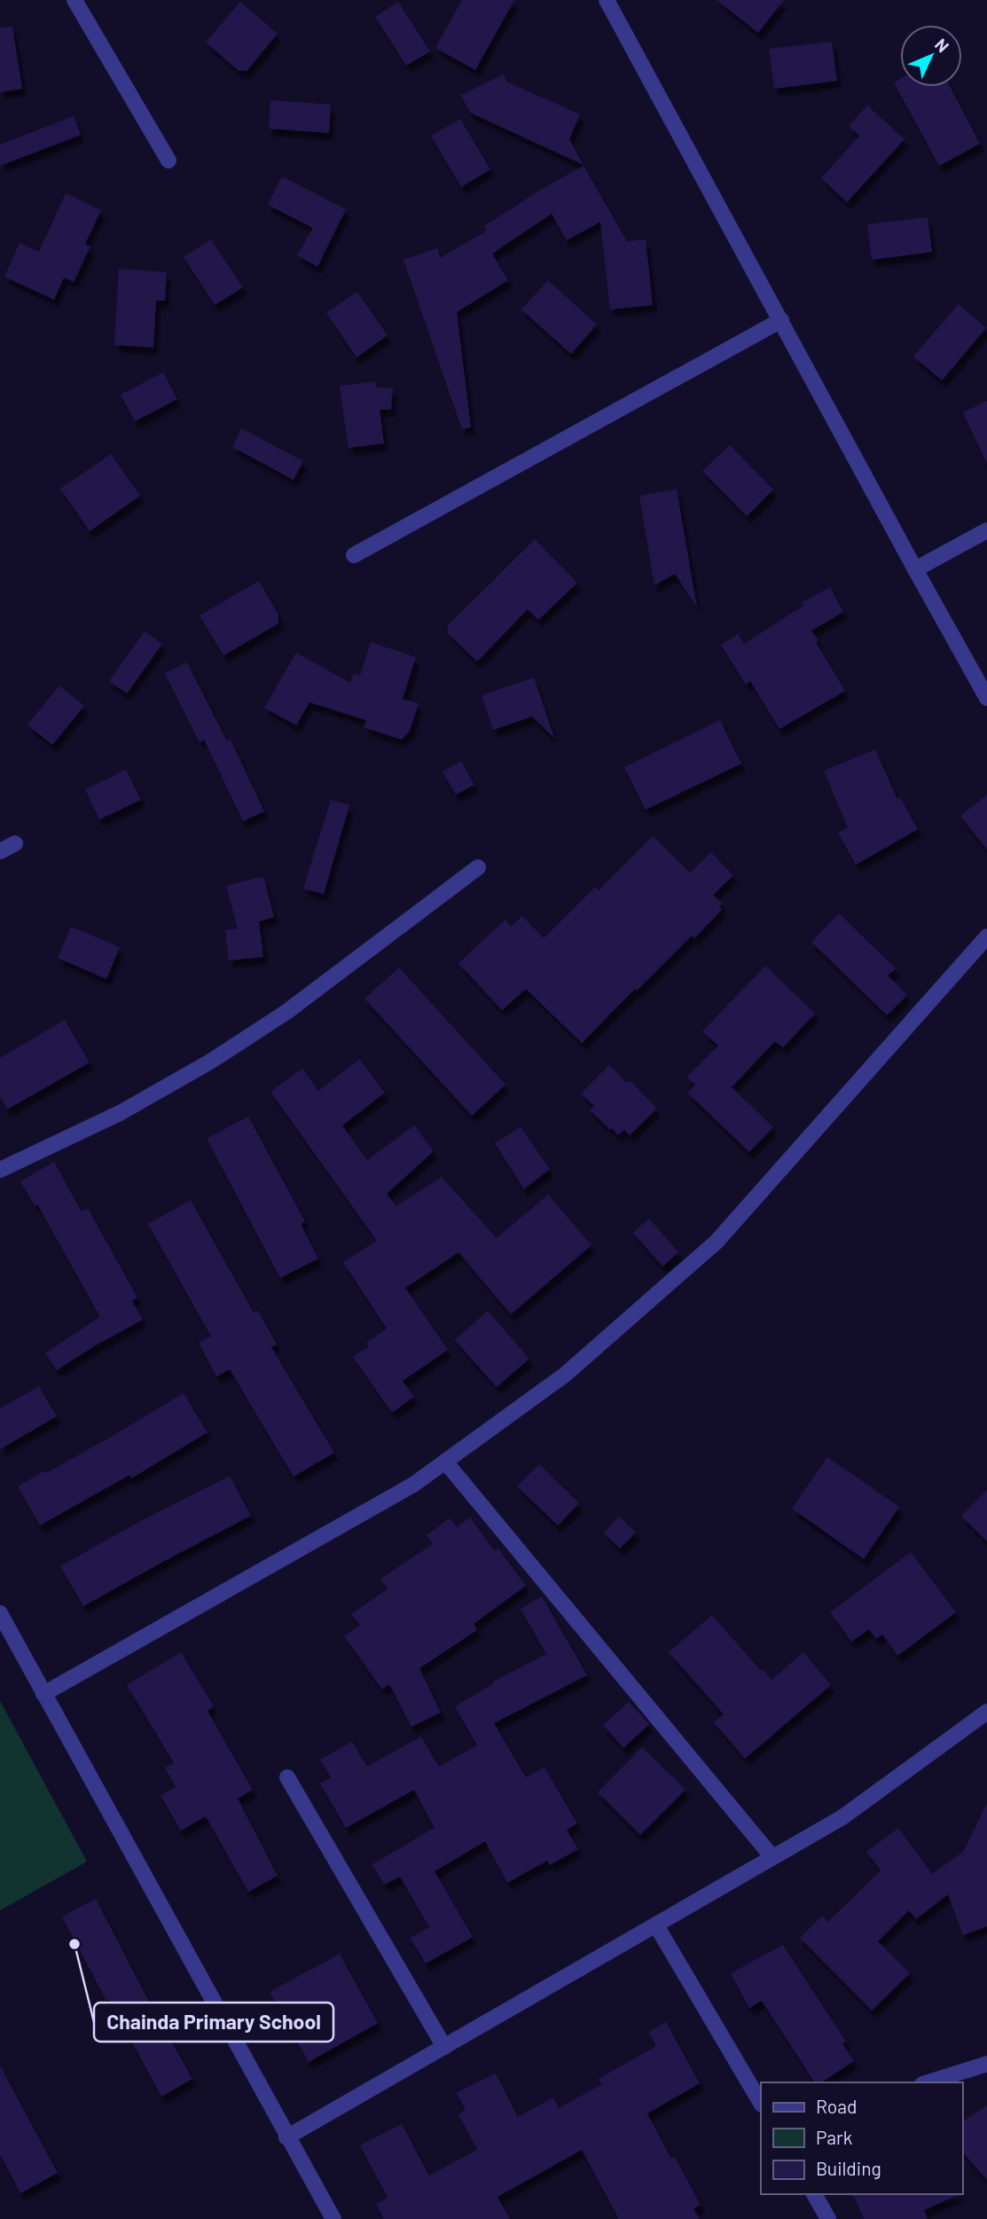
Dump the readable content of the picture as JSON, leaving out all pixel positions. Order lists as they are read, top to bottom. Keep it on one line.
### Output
{"places":["Chainda Primary School"],"legend":["Road","Park","Building"],"north":"top right"}
